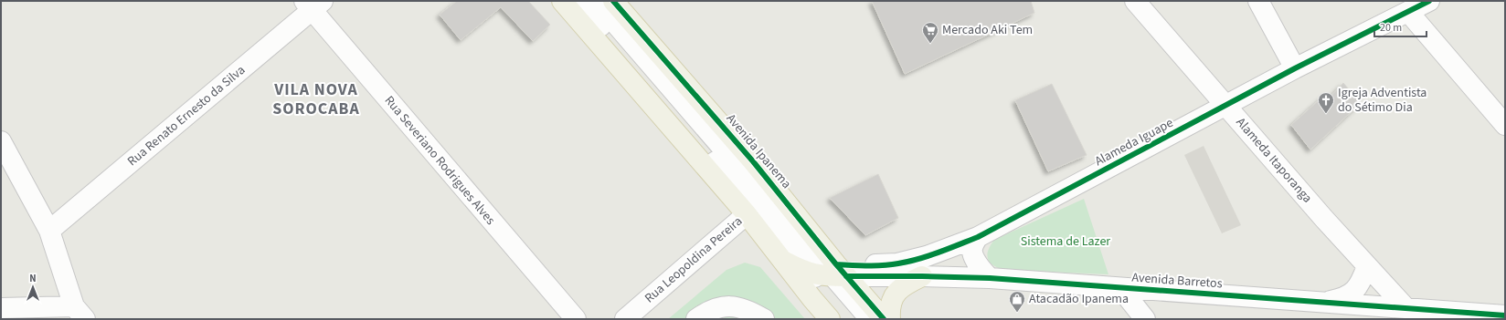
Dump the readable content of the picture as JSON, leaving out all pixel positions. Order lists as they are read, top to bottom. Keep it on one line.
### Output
{"streets":{"main road":["Avenida Ipanema"],"street":["Rua Renato Ernesto da Silva","Alameda Iguape","Rua Severiano Rodrigues Alves","Alameda Itaporanga","Rua Leopoldina Pereira","Avenida Barretos"]},"crossings":[["Rua Renato Ernesto da Silva","Rua Severiano Rodrigues Alves"],["Alameda Iguape","Avenida Ipanema"],["Alameda Iguape","Alameda Itaporanga"],["Alameda Iguape","Avenida Barretos"],["Avenida Ipanema","Avenida Barretos"],["Alameda Itaporanga","Avenida Barretos"]],"districts":["VILA NOVA SOROCABA"],"parks":["Sistema de Lazer"],"places":{"supermarket":["Mercado Aki Tem"],"church":["Igreja Adventista do Sétimo Dia"],"shop":["Atacadão Ipanema"]},"scale_bar":"20 m","north":"top"}
